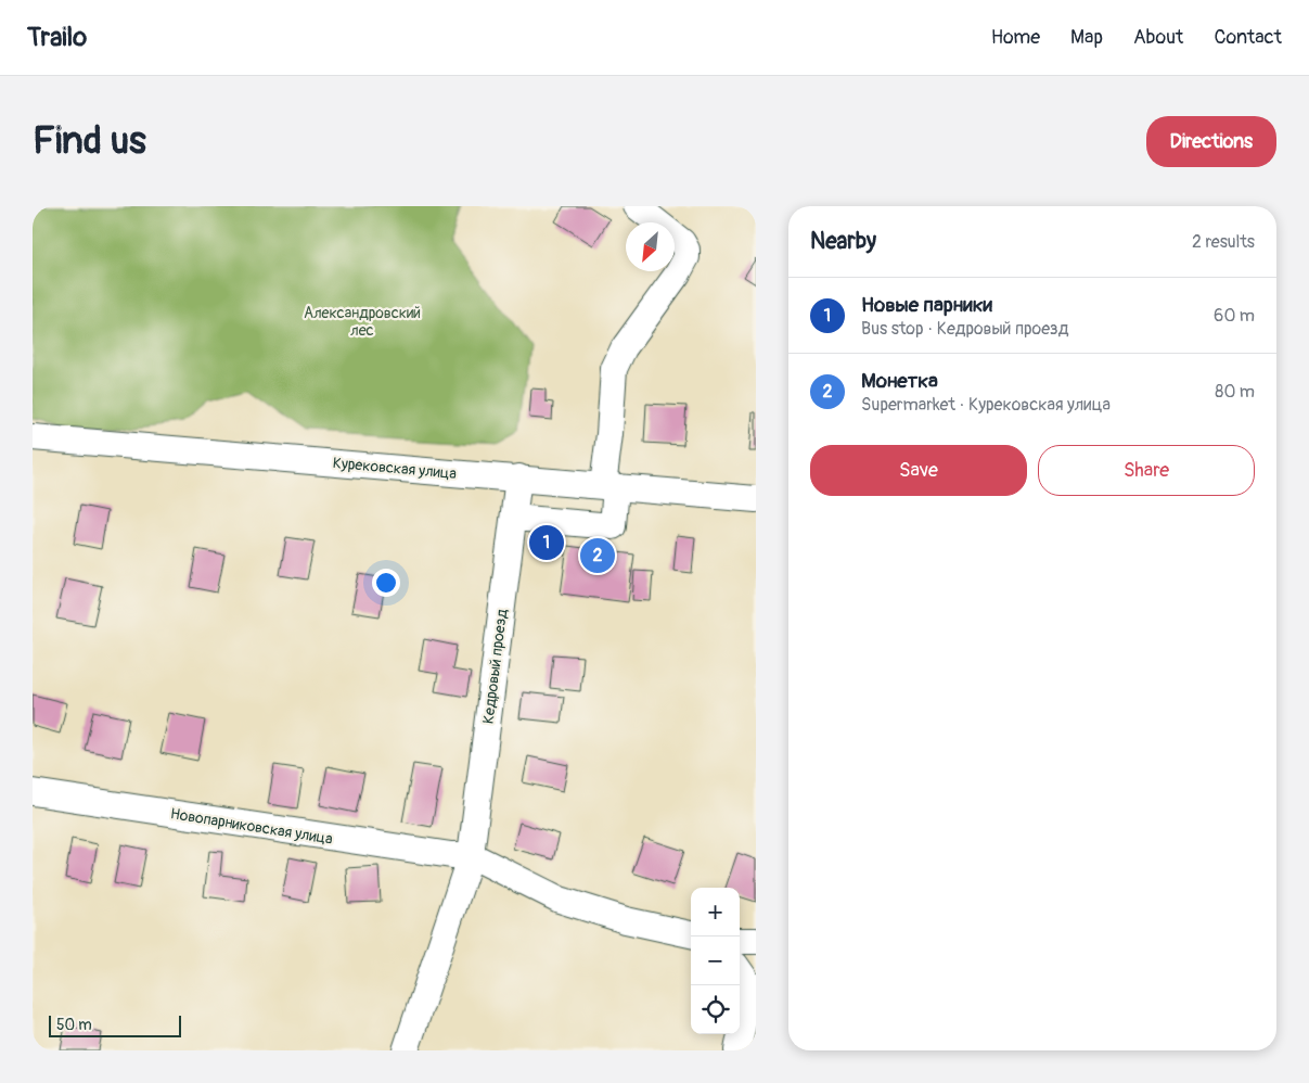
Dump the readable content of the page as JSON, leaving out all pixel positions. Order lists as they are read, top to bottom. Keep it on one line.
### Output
{"streets":{"street":["Курековская улица","Кедровый проезд","Новопарниковская улица"]},"crossings":[["Курековская улица","Кедровый проезд"],["Кедровый проезд","Новопарниковская улица"]],"parks":["Александровский лес"],"scale_bar":"50 m","north":"bottom left","page":{"header":"Trailo","nav":["Home","Map","About","Contact"],"buttons":["Directions",["Save","Share"]],"title":"Find us","heading":["Nearby","2 results"],"list":[{"mark":"1","name":"Новые парники","note":"Bus stop · Кедровый проезд","value":"60 m"},{"mark":"2","name":"Монетка","note":"Supermarket · Курековская улица","value":"80 m"}],"pins":["1","2"],"map_buttons":["+","−"],"scale":"50 m"}}
